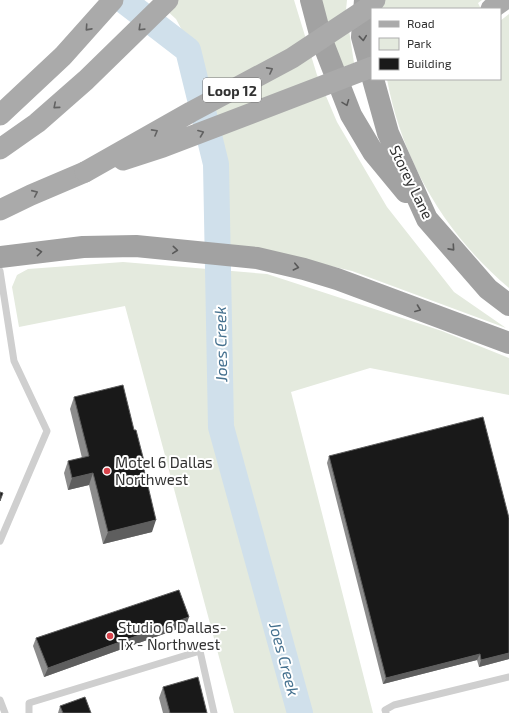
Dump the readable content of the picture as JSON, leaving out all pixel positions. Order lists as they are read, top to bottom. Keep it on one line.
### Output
{"streets":{"highway":["Storey Lane"],"main road":["Loop 12"]},"one_way":["Storey Lane"],"water":["Joes Creek"],"places":["Motel 6 Dallas Northwest","Studio 6 Dallas- Tx - Northwest"],"legend":["Road","Park","Building"]}
